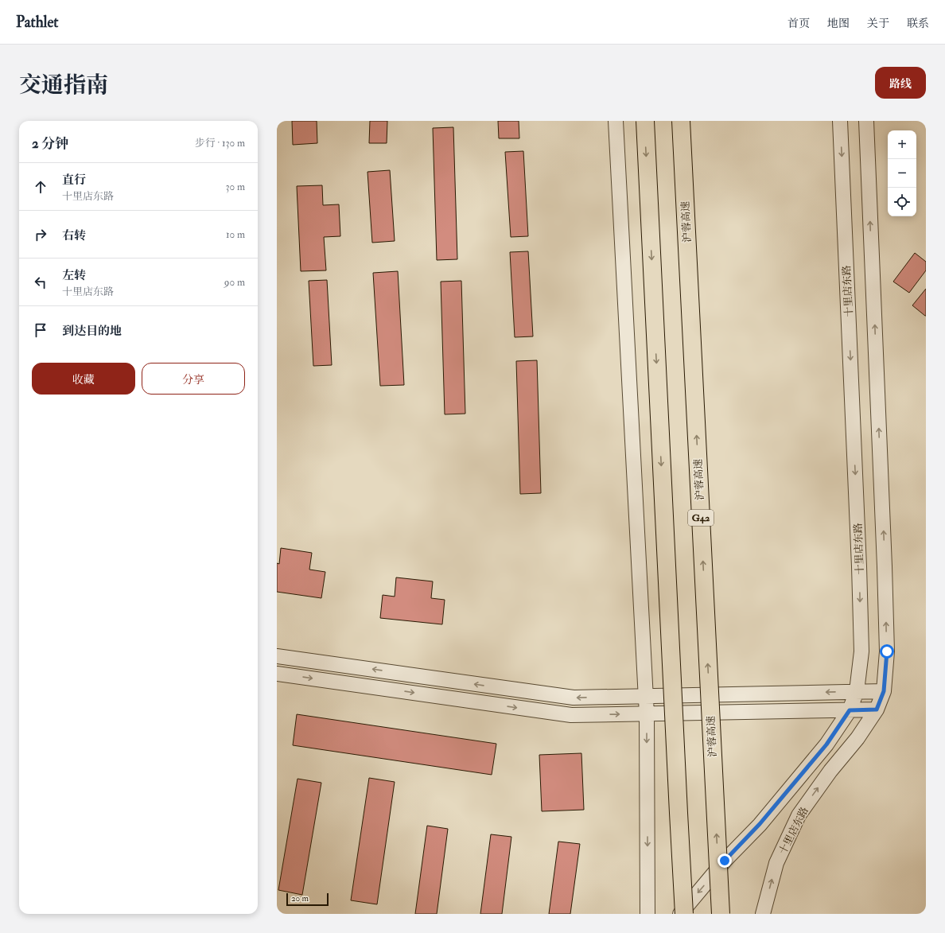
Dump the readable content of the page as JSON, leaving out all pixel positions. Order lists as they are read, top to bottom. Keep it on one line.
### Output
{"streets":{"highway":["沪蓉高速","G42"],"street":["十里店东路"]},"scale_bar":"20 m","page":{"header":"Pathlet","nav":["首页","地图","关于","联系"],"title":"交通指南","buttons":["路线",["收藏","分享"]],"heading":["2 分钟","步行 · 130 m"],"map_buttons":["+","−"],"list":[["直行","十里店东路","30 m"],["右转","10 m"],["左转","十里店东路","90 m"],"到达目的地"],"scale":"20 m"}}
